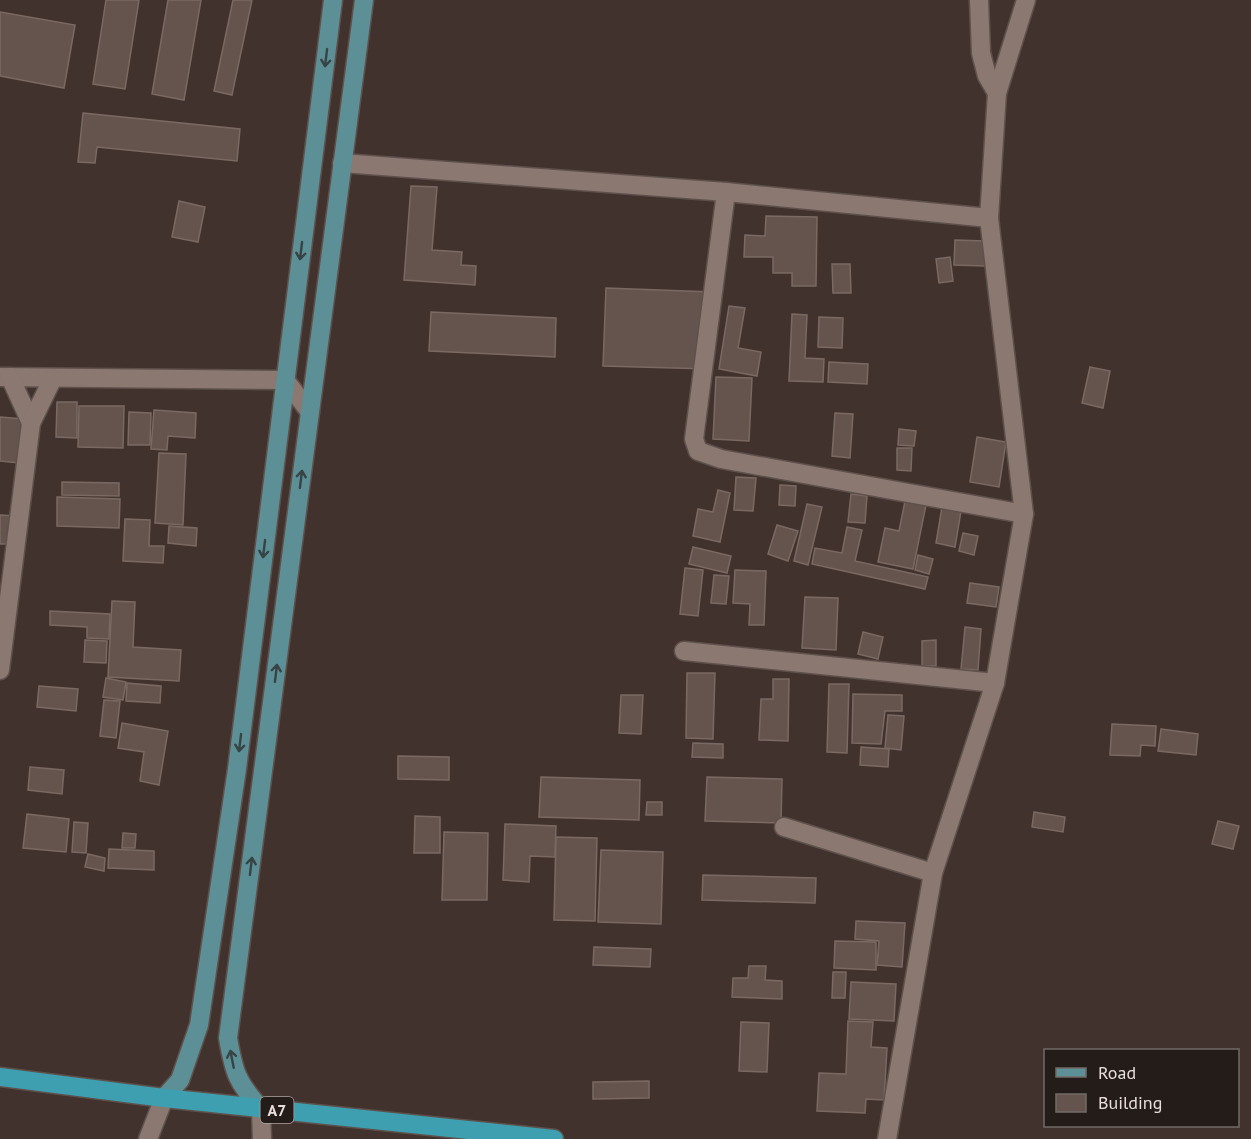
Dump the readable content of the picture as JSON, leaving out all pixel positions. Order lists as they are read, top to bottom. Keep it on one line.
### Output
{"streets":{"highway":["A7"]},"legend":["Road","Building"]}
